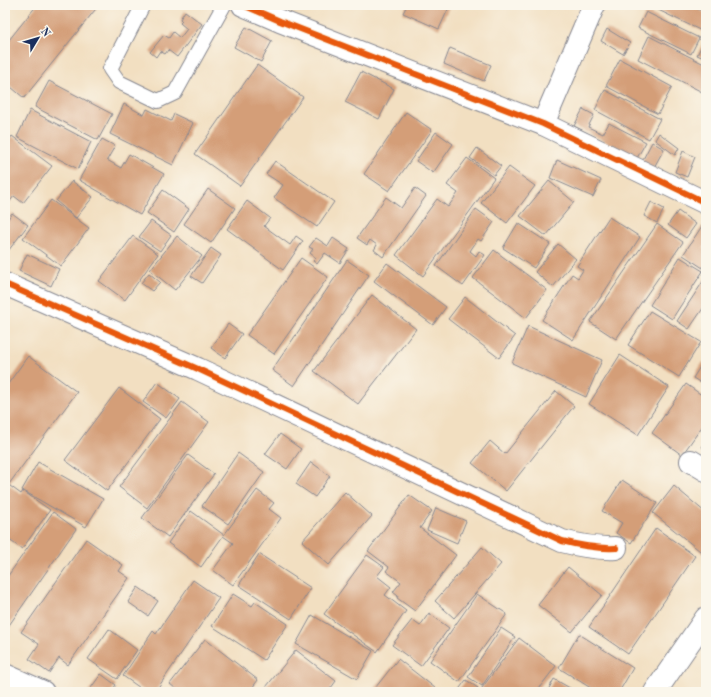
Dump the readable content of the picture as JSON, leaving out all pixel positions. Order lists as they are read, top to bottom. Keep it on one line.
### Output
{"north":"top right"}
